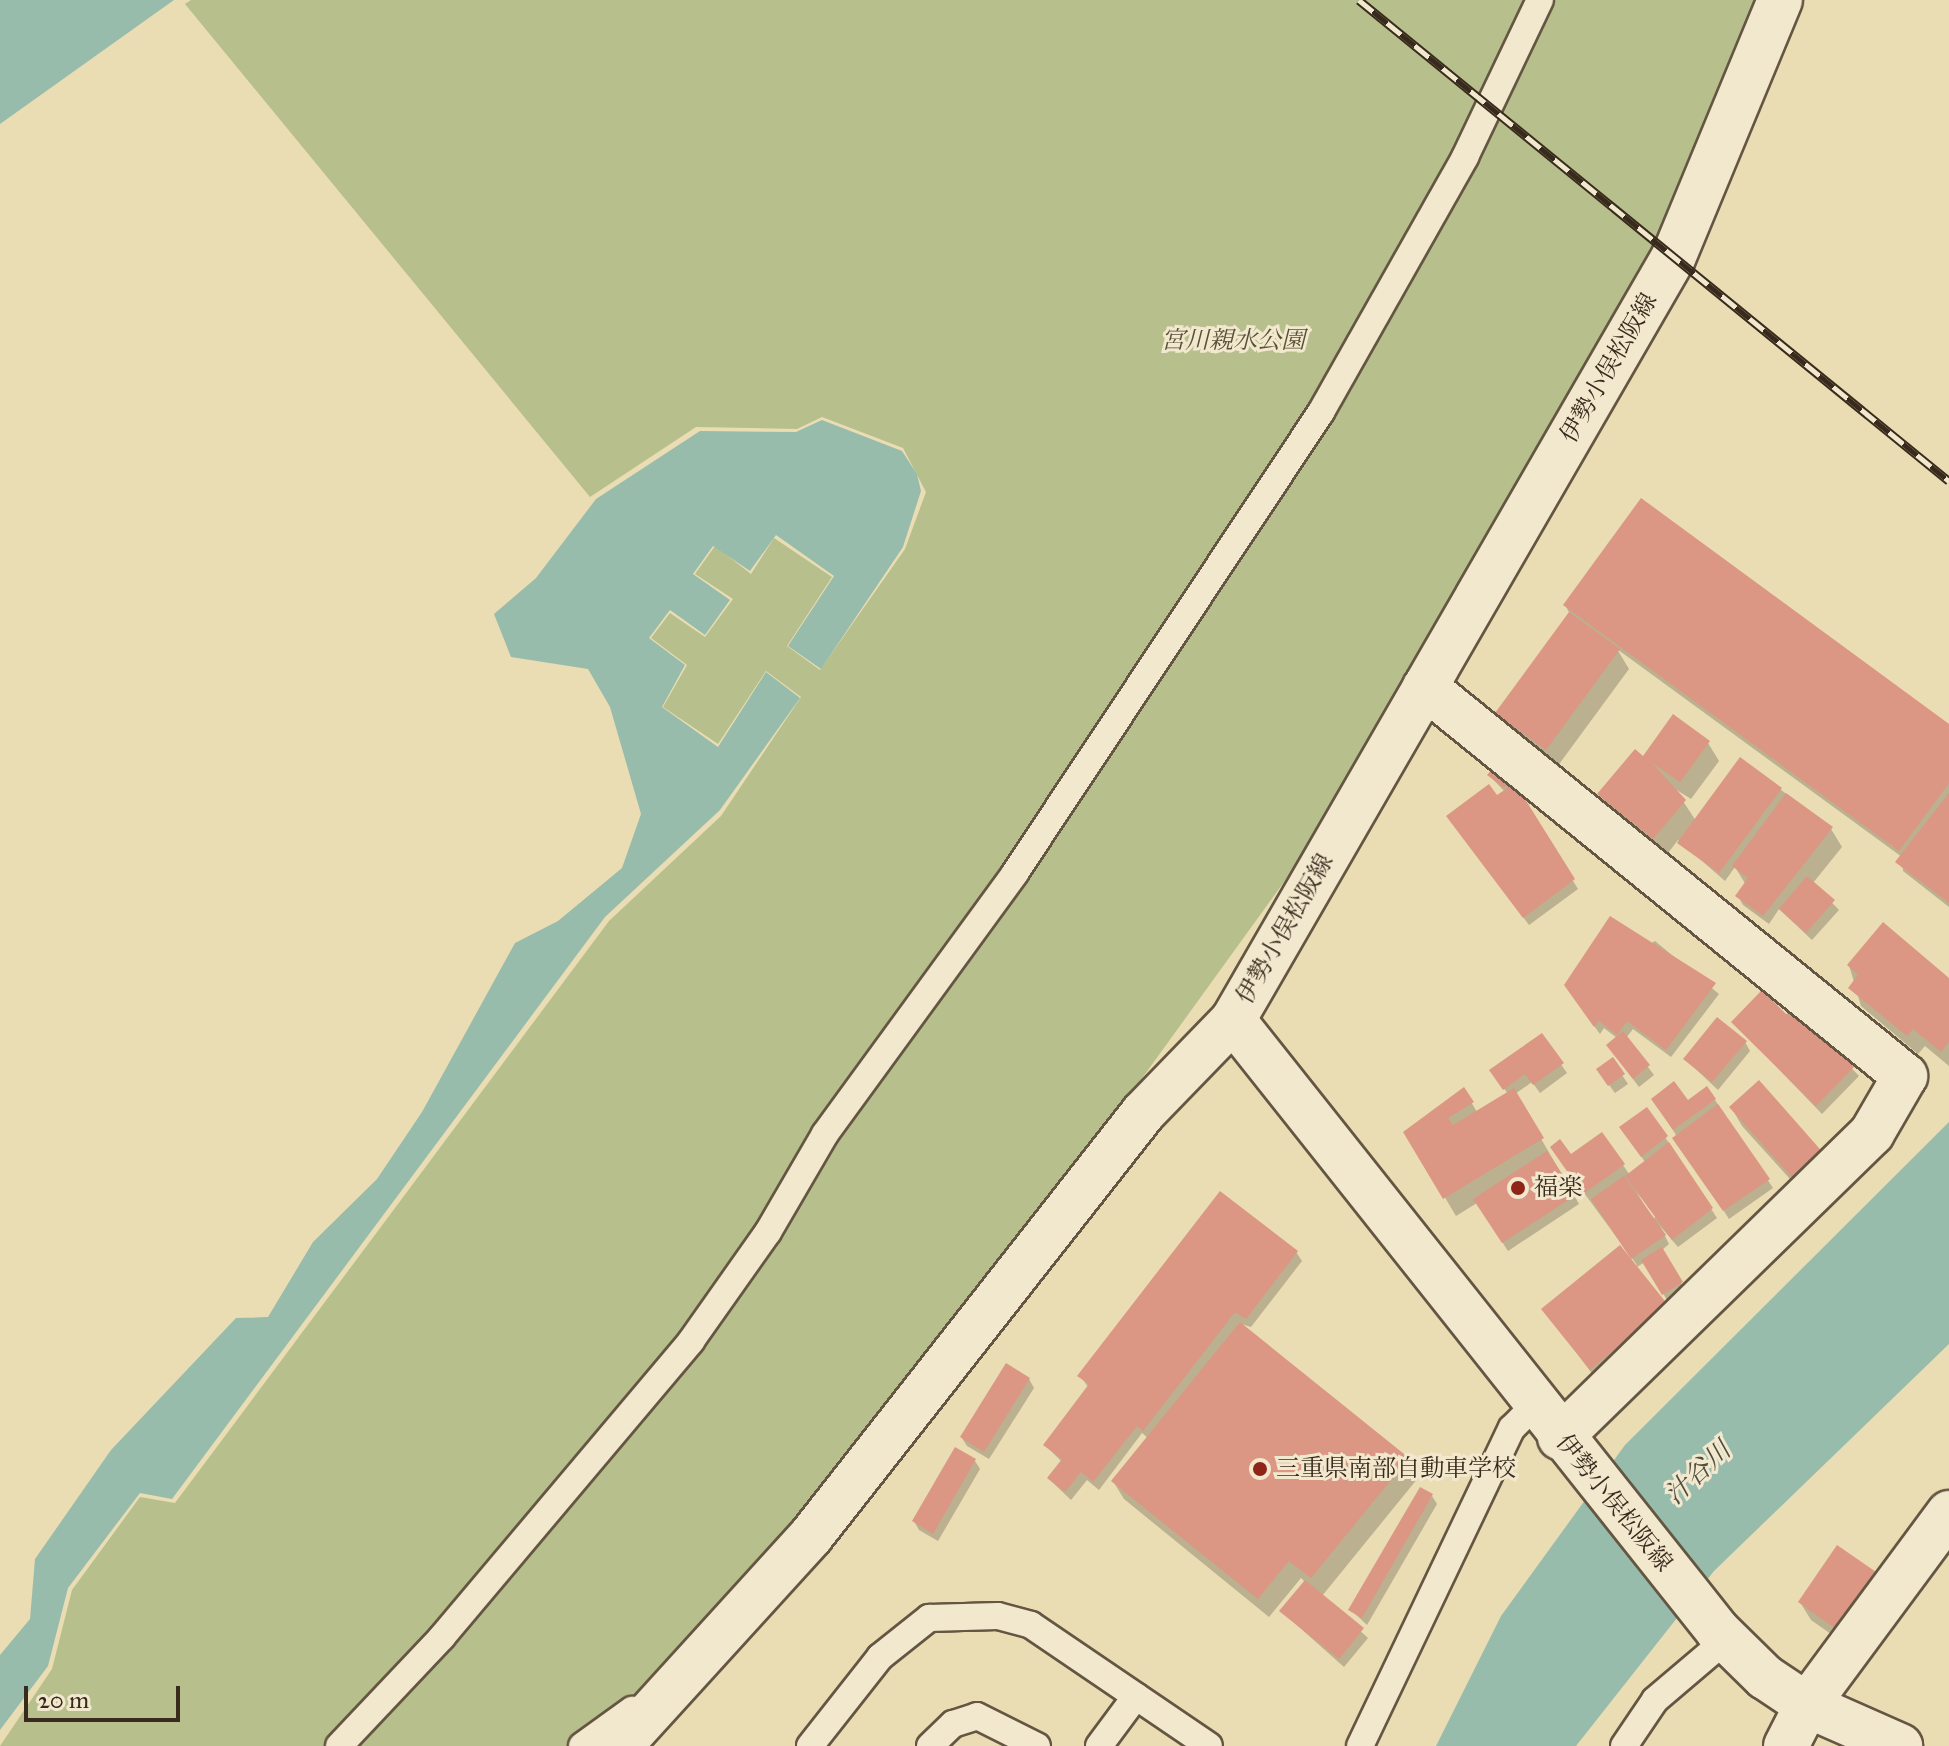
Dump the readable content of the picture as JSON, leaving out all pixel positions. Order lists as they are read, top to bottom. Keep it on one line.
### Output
{"streets":{"street":["伊勢小俣松阪線"]},"water":["汁谷川"],"parks":["宮川親水公園"],"places":["福楽","三重県南部自動車学校"],"scale_bar":"20 m"}
